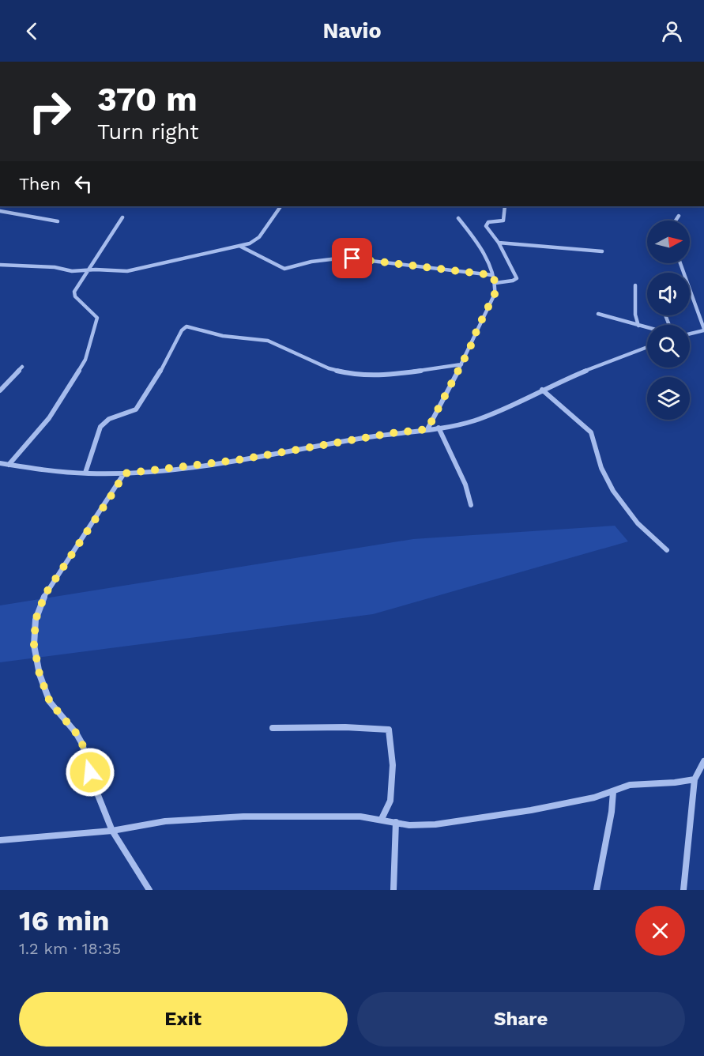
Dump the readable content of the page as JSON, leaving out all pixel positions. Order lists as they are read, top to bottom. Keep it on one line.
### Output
{"north":"right","page":{"header":"Navio","turn":["370 m","Turn right"],"then":"Then","heading":["16 min","1.2 km · 18:35"],"buttons":["Exit","Share"]}}
